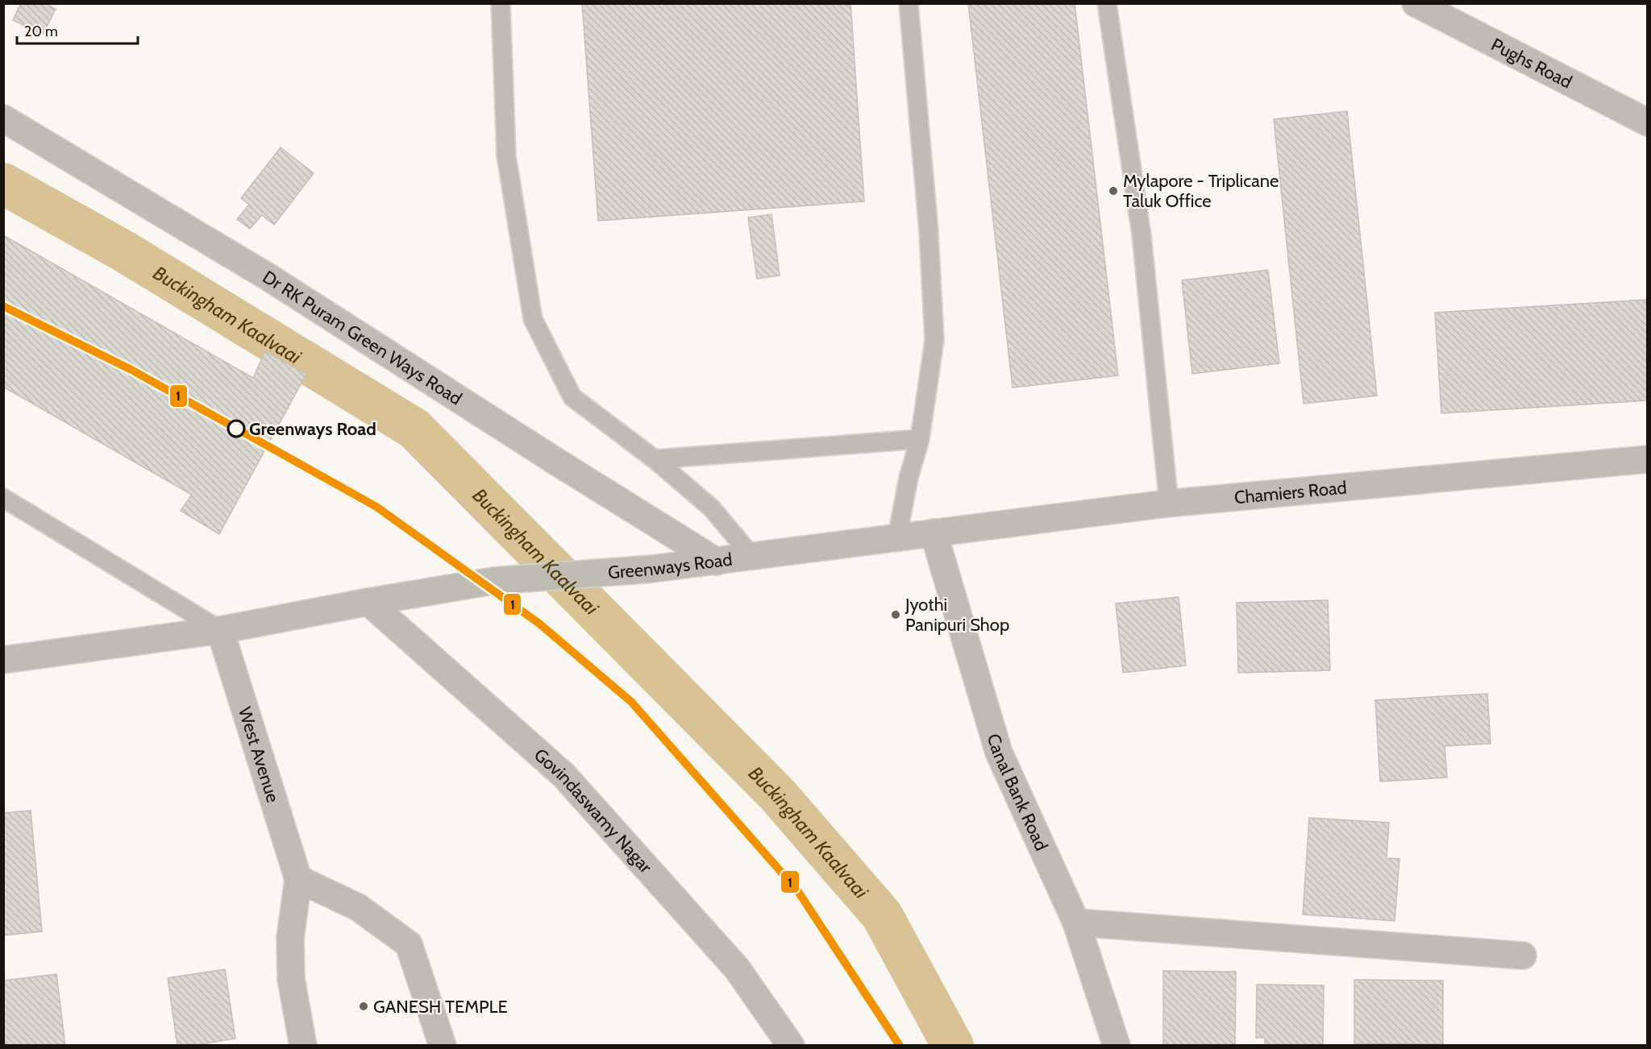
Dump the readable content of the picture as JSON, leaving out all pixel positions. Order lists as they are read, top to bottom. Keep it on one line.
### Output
{"streets":{"street":["Pughs Road","Dr RK Puram Green Ways Road","Chamiers Road","Greenways Road","West Avenue","Canal Bank Road","Govindaswamy Nagar"]},"crossings":[["Dr RK Puram Green Ways Road","Greenways Road"],["Chamiers Road","Greenways Road"],["Chamiers Road","Canal Bank Road"],["Greenways Road","West Avenue"],["Greenways Road","Canal Bank Road"],["Greenways Road","Govindaswamy Nagar"]],"water":["Buckingham Kaalvaai"],"places":["Mylapore - Triplicane Taluk Office","Greenways Road","Jyothi Panipuri Shop","GANESH TEMPLE"],"lines":["transit line 1"],"scale_bar":"20 m"}
